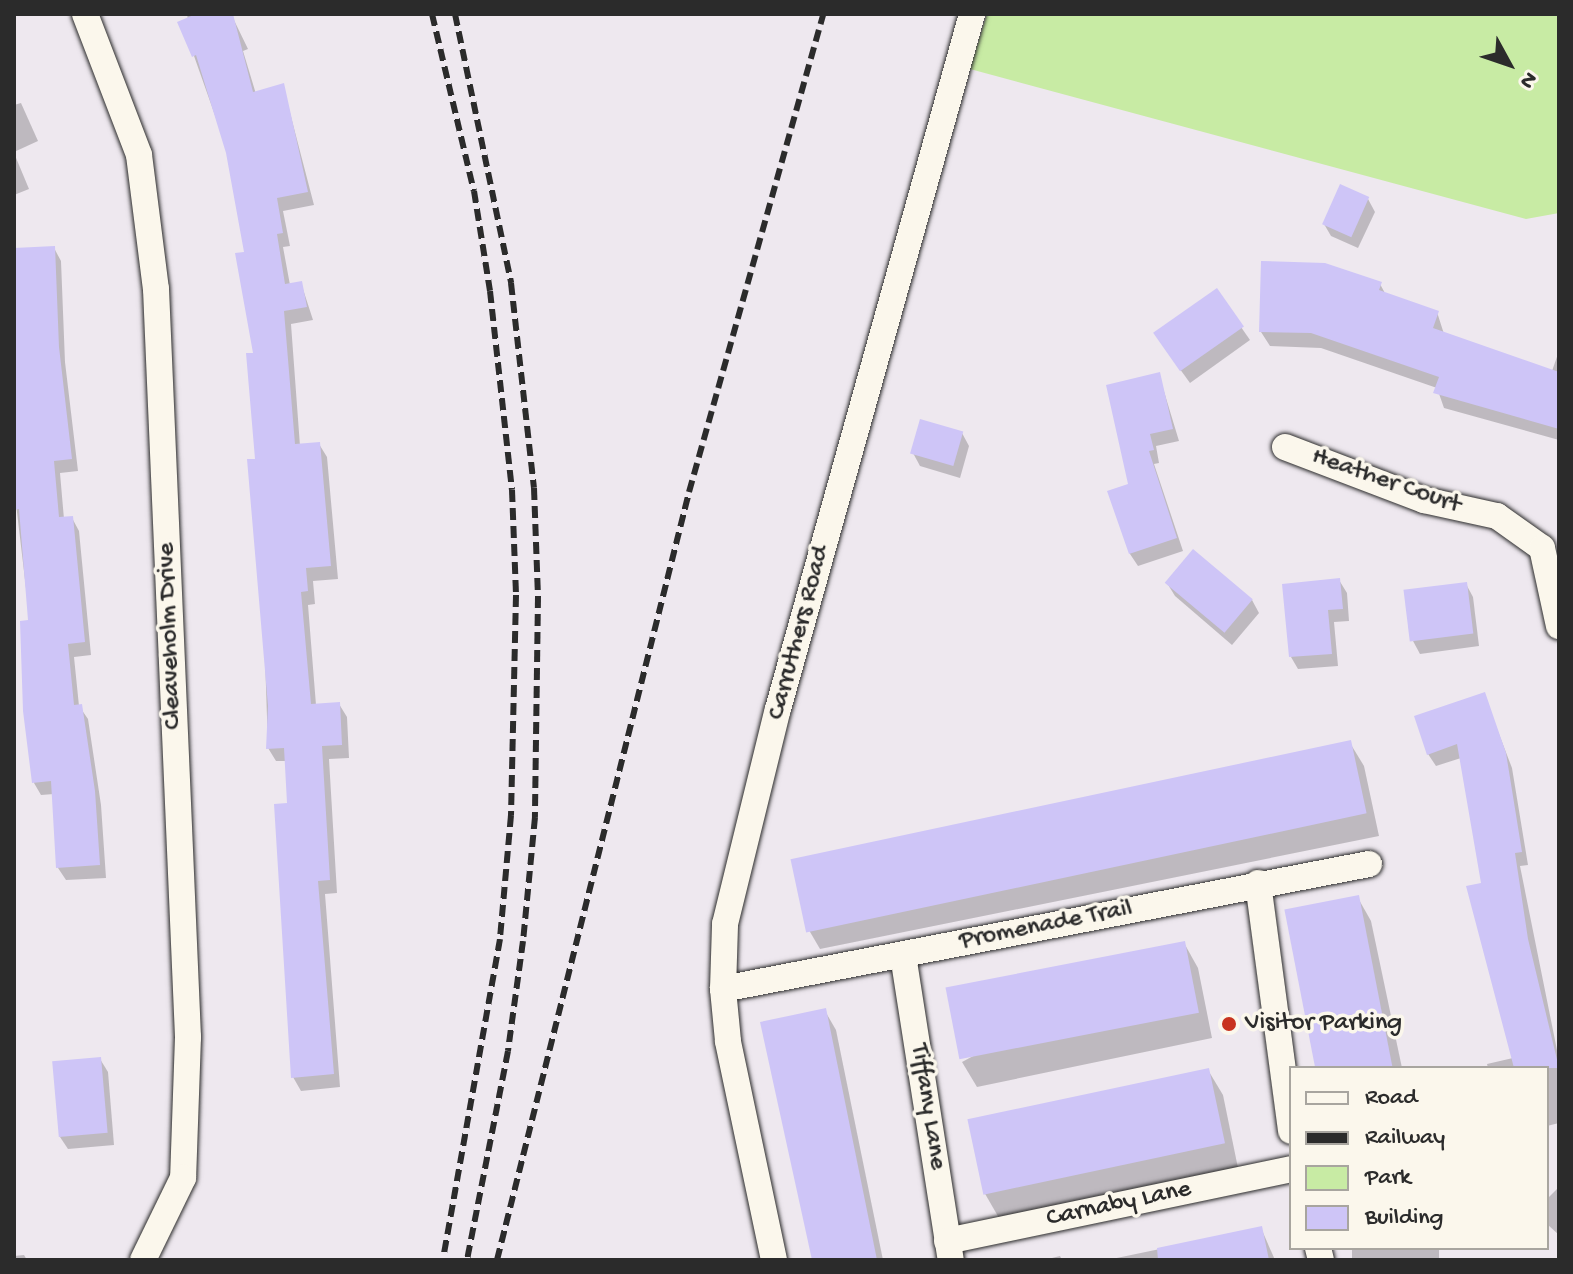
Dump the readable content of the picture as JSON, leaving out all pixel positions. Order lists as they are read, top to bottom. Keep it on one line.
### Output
{"streets":{"street":["Heather Court","Carruthers Road","Cleaveholm Drive","Promenade Trail","Tiffany Lane","Carnaby Lane"]},"crossings":[["Carruthers Road","Promenade Trail"],["Promenade Trail","Tiffany Lane"],["Tiffany Lane","Carnaby Lane"]],"places":["Visitor Parking"],"legend":["Road","Railway","Park","Building"],"north":"bottom right"}
